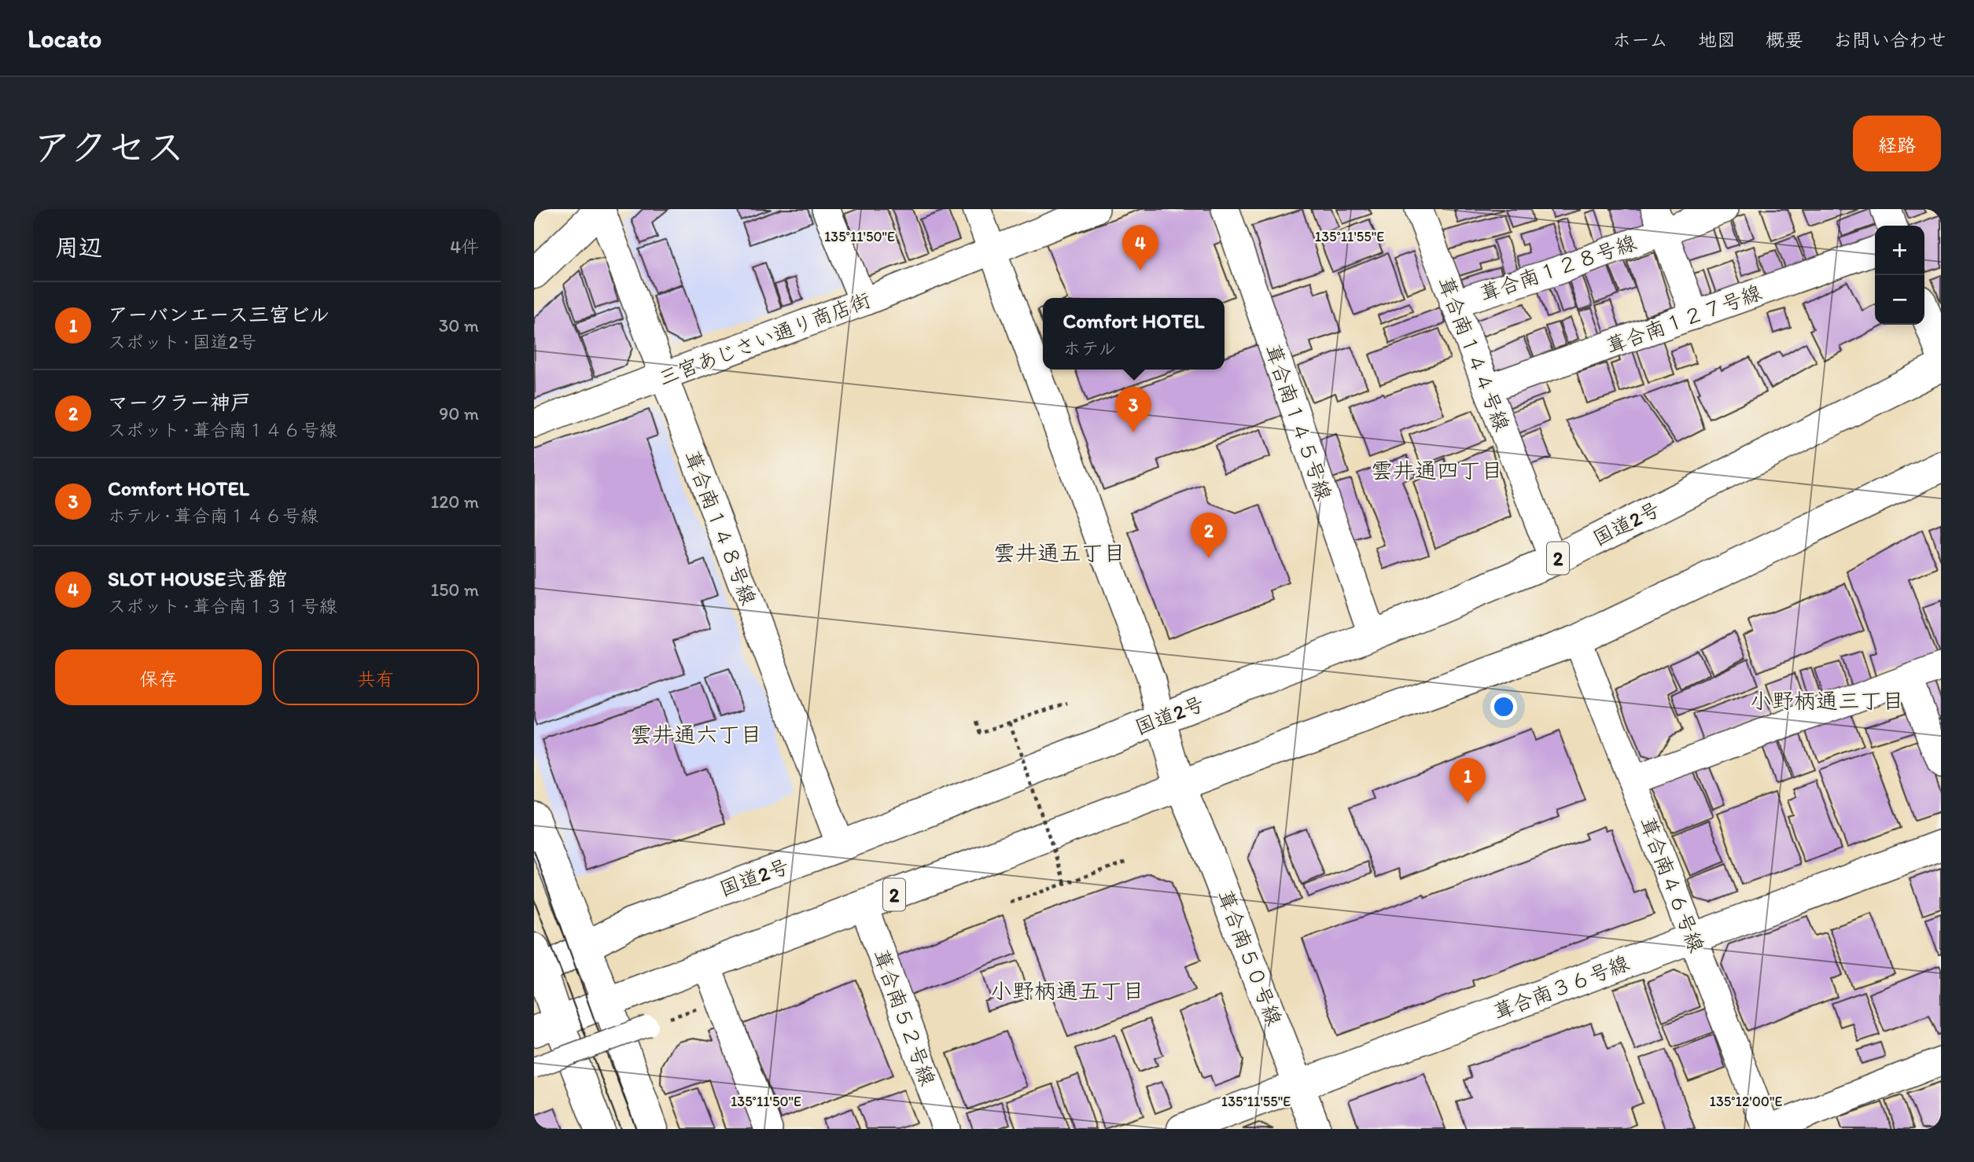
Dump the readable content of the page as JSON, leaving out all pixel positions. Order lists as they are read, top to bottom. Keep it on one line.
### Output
{"streets":{"main road":["国道2号","2","葺合南５０号線","葺合南３６号線"],"street":["葺合南１２８号線","葺合南１２７号線","三宮あじさい通り商店街","葺合南１４４号線","葺合南１４５号線","葺合南１４８号線","葺合南４６号線","葺合南５２号線"]},"crossings":[["葺合南１２８号線","葺合南１４４号線"],["葺合南１２７号線","葺合南１４４号線"],["三宮あじさい通り商店街","葺合南１４８号線"],["葺合南１４４号線","国道2号"],["葺合南１４５号線","国道2号"],["国道2号","葺合南１４８号線"],["国道2号","葺合南５０号線"],["2","葺合南４６号線"],["2","葺合南５０号線"],["2","葺合南５２号線"],["葺合南４６号線","葺合南３６号線"],["葺合南５０号線","葺合南３６号線"]],"districts":["雲井通四丁目","雲井通五丁目","小野柄通三丁目","雲井通六丁目","小野柄通五丁目"],"page":{"header":"Locato","nav":["ホーム","地図","概要","お問い合わせ"],"title":"アクセス","buttons":["経路",["保存","共有"]],"heading":["周辺","4件"],"pins":["4","3","2","1"],"map_buttons":["+","−"],"list":[{"mark":"1","name":"アーバンエース三宮ビル","note":"スポット · 国道2号","value":"30 m"},{"mark":"2","name":"マークラー神戸","note":"スポット · 葺合南１４６号線","value":"90 m"},{"mark":"3","name":"Comfort HOTEL","note":"ホテル · 葺合南１４６号線","value":"120 m"},{"mark":"4","name":"SLOT HOUSE弐番館","note":"スポット · 葺合南１３１号線","value":"150 m"}],"popup":["Comfort HOTEL","ホテル"]},"coordinates":["135°11'50\"E","135°11'55\"E","135°12'00\"E"]}
